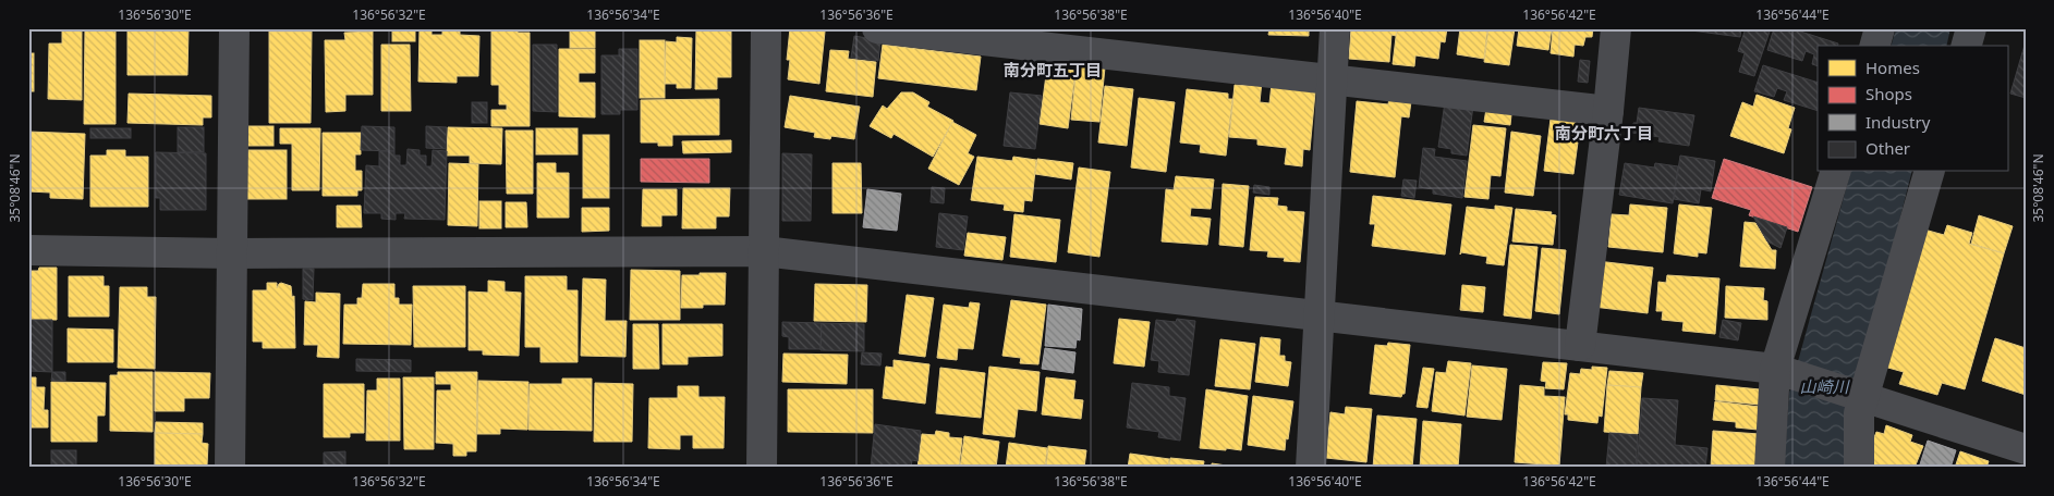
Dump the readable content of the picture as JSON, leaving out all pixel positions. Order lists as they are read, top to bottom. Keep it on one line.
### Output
{"districts":["南分町五丁目","南分町六丁目"],"water":["山崎川"],"legend":["Homes","Shops","Industry","Other"],"coordinates":["136°56'30\"E","136°56'32\"E","136°56'34\"E","136°56'36\"E","136°56'38\"E","136°56'40\"E","136°56'42\"E","136°56'44\"E","35°08'46\"N"]}
